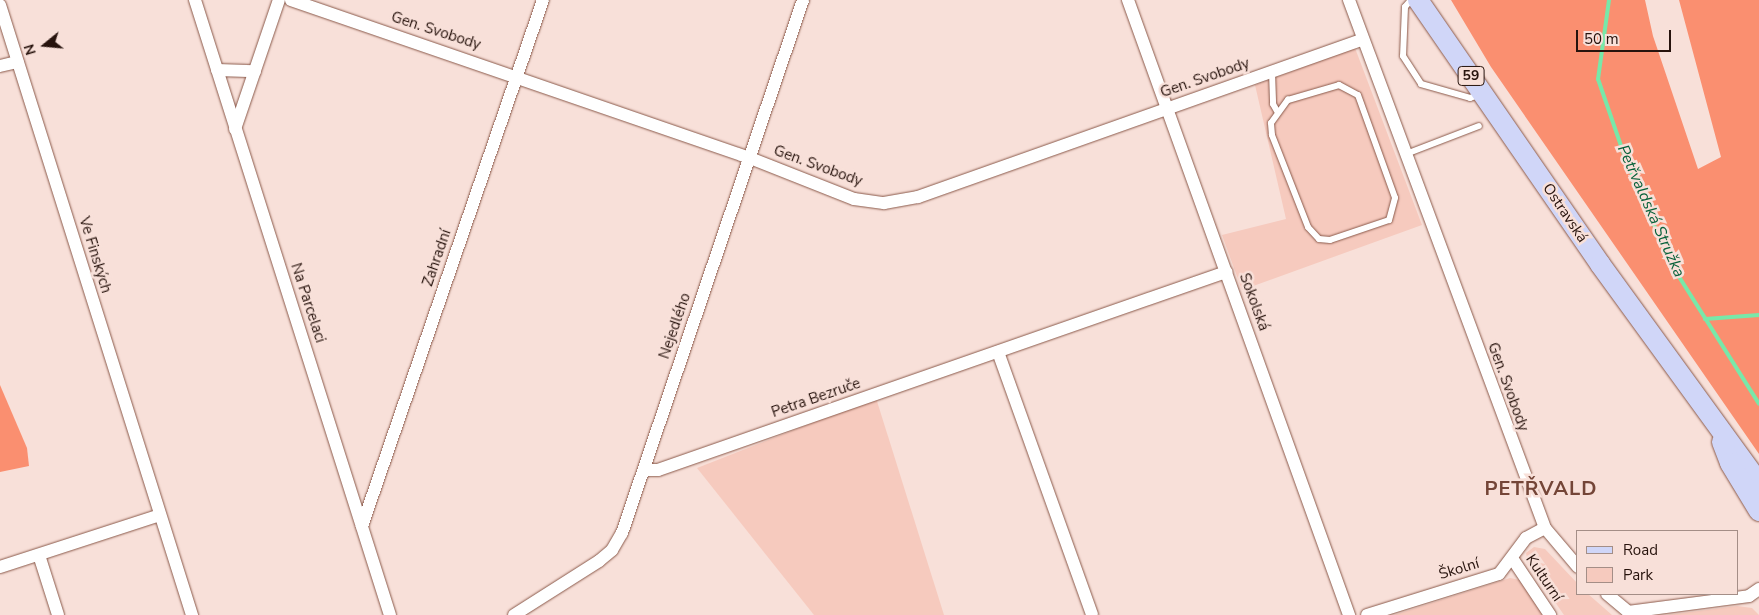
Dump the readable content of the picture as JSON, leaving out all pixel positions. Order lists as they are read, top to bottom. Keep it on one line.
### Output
{"streets":{"main road":["59","Ostravská"],"street":["Gen. Svobody","Ve Finských","Zahradní","Sokolská","Na Parcelaci","Nejedlého","Petra Bezruče","Školní","Kulturní"]},"crossings":[["Gen. Svobody","Zahradní"],["Gen. Svobody","Sokolská"],["Gen. Svobody","Nejedlého"],["Gen. Svobody","Školní"],["Zahradní","Na Parcelaci"],["Sokolská","Petra Bezruče"],["Nejedlého","Petra Bezruče"],["Školní","Kulturní"]],"districts":["PETŘVALD"],"water":["Petřvaldská Stružka"],"legend":["Road","Park"],"scale_bar":"50 m","north":"left"}
